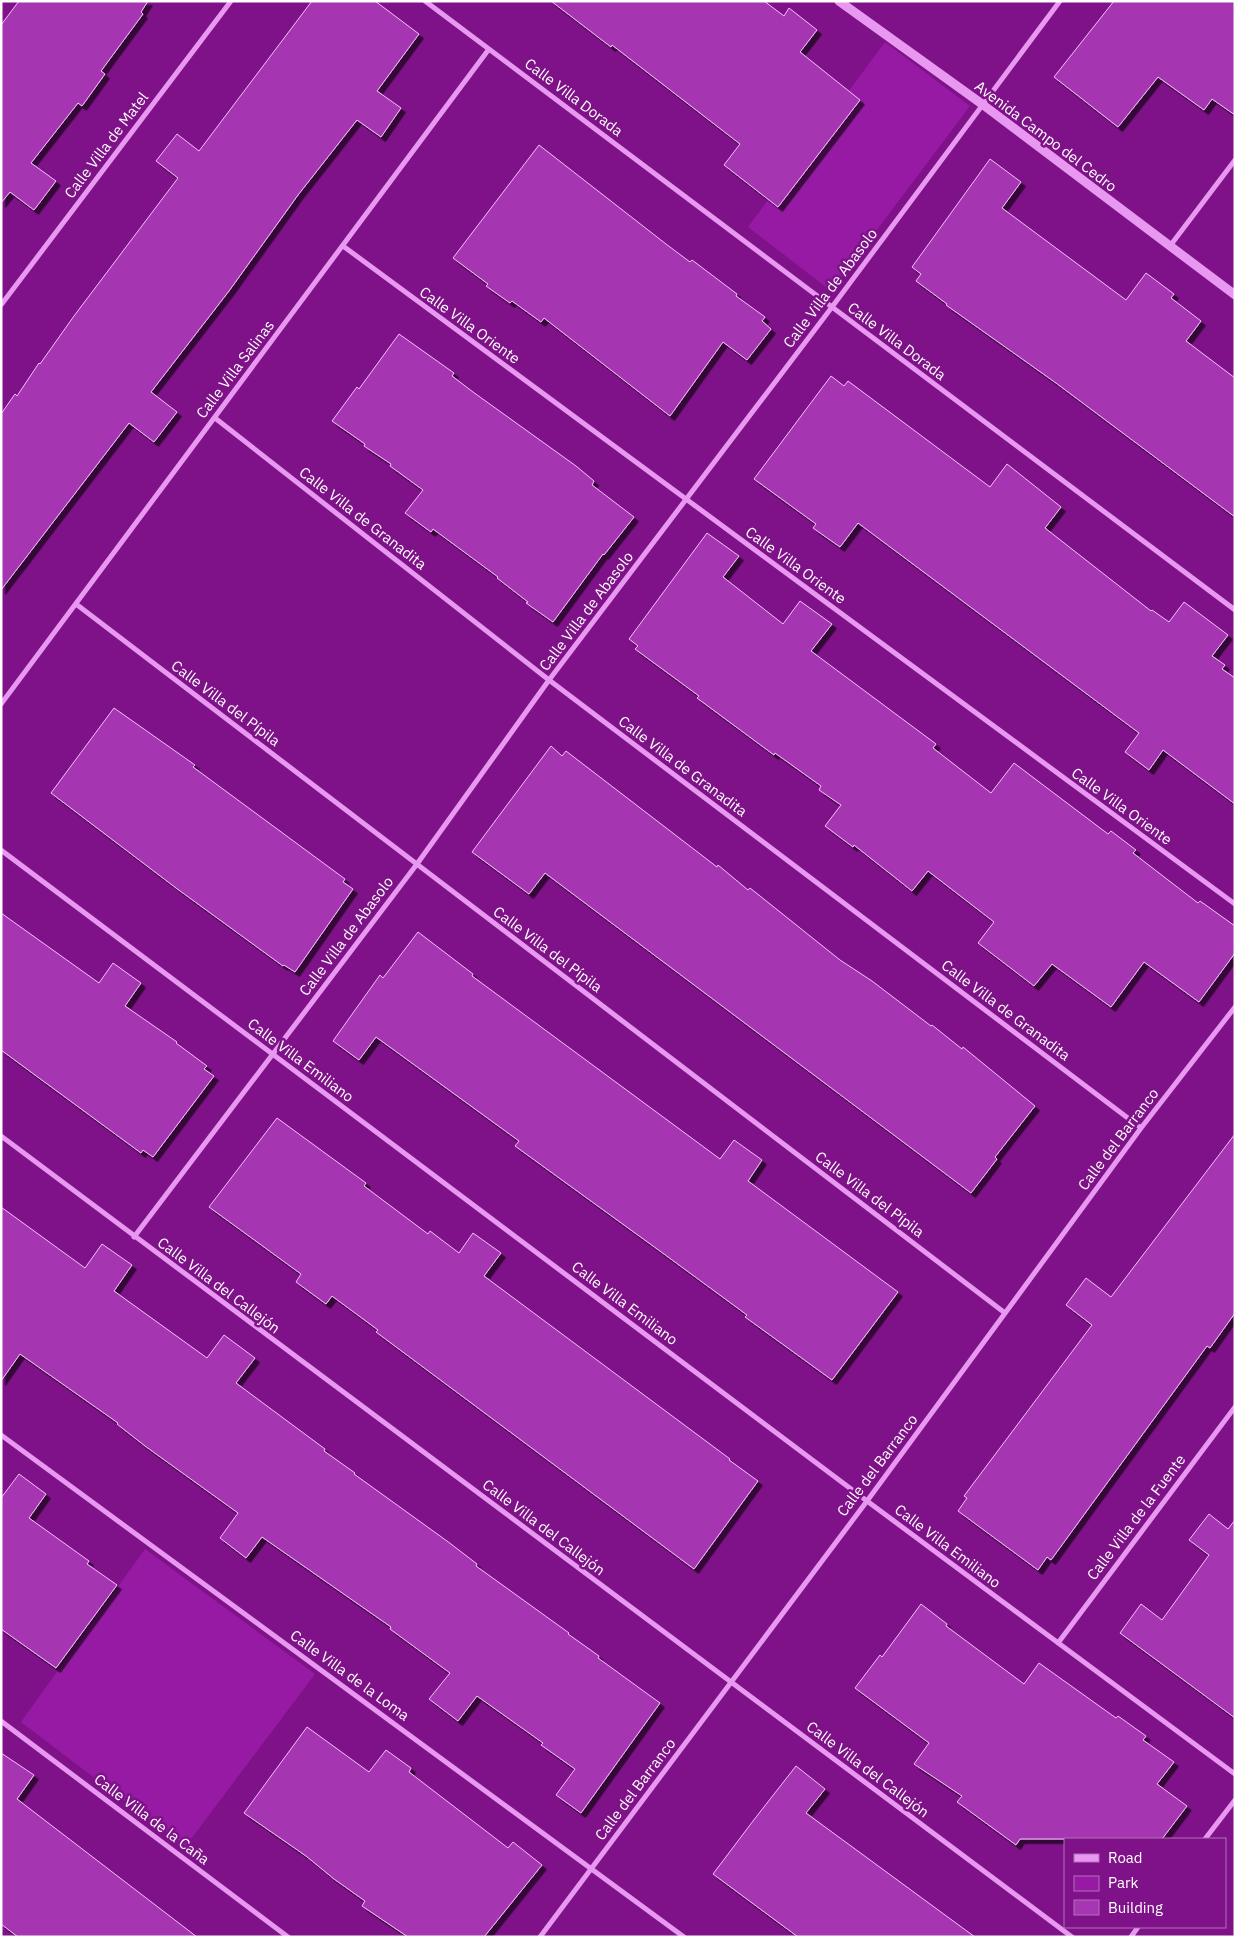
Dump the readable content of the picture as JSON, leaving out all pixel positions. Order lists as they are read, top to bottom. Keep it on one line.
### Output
{"streets":{"street":["Calle Villa Dorada","Avenida Campo del Cedro","Calle Villa de Matel","Calle Villa de Abasolo","Calle Villa Oriente","Calle Villa Salinas","Calle Villa de Granadita","Calle Villa del Pípila","Calle Villa Emiliano","Calle del Barranco","Calle Villa del Callejón","Calle Villa de la Fuente","Calle Villa de la Loma","Calle Villa de la Caña"]},"crossings":[["Calle Villa Dorada","Calle Villa de Abasolo"],["Calle Villa Dorada","Calle Villa Salinas"],["Avenida Campo del Cedro","Calle Villa de Abasolo"],["Calle Villa de Abasolo","Calle Villa Oriente"],["Calle Villa de Abasolo","Calle Villa de Granadita"],["Calle Villa de Abasolo","Calle Villa del Pípila"],["Calle Villa de Abasolo","Calle Villa Emiliano"],["Calle Villa de Abasolo","Calle Villa del Callejón"],["Calle Villa Oriente","Calle Villa Salinas"],["Calle Villa Salinas","Calle Villa de Granadita"],["Calle Villa Salinas","Calle Villa del Pípila"],["Calle Villa de Granadita","Calle del Barranco"],["Calle Villa del Pípila","Calle del Barranco"],["Calle Villa Emiliano","Calle del Barranco"],["Calle Villa Emiliano","Calle Villa de la Fuente"],["Calle del Barranco","Calle Villa del Callejón"],["Calle del Barranco","Calle Villa de la Loma"]],"legend":["Road","Park","Building"]}
